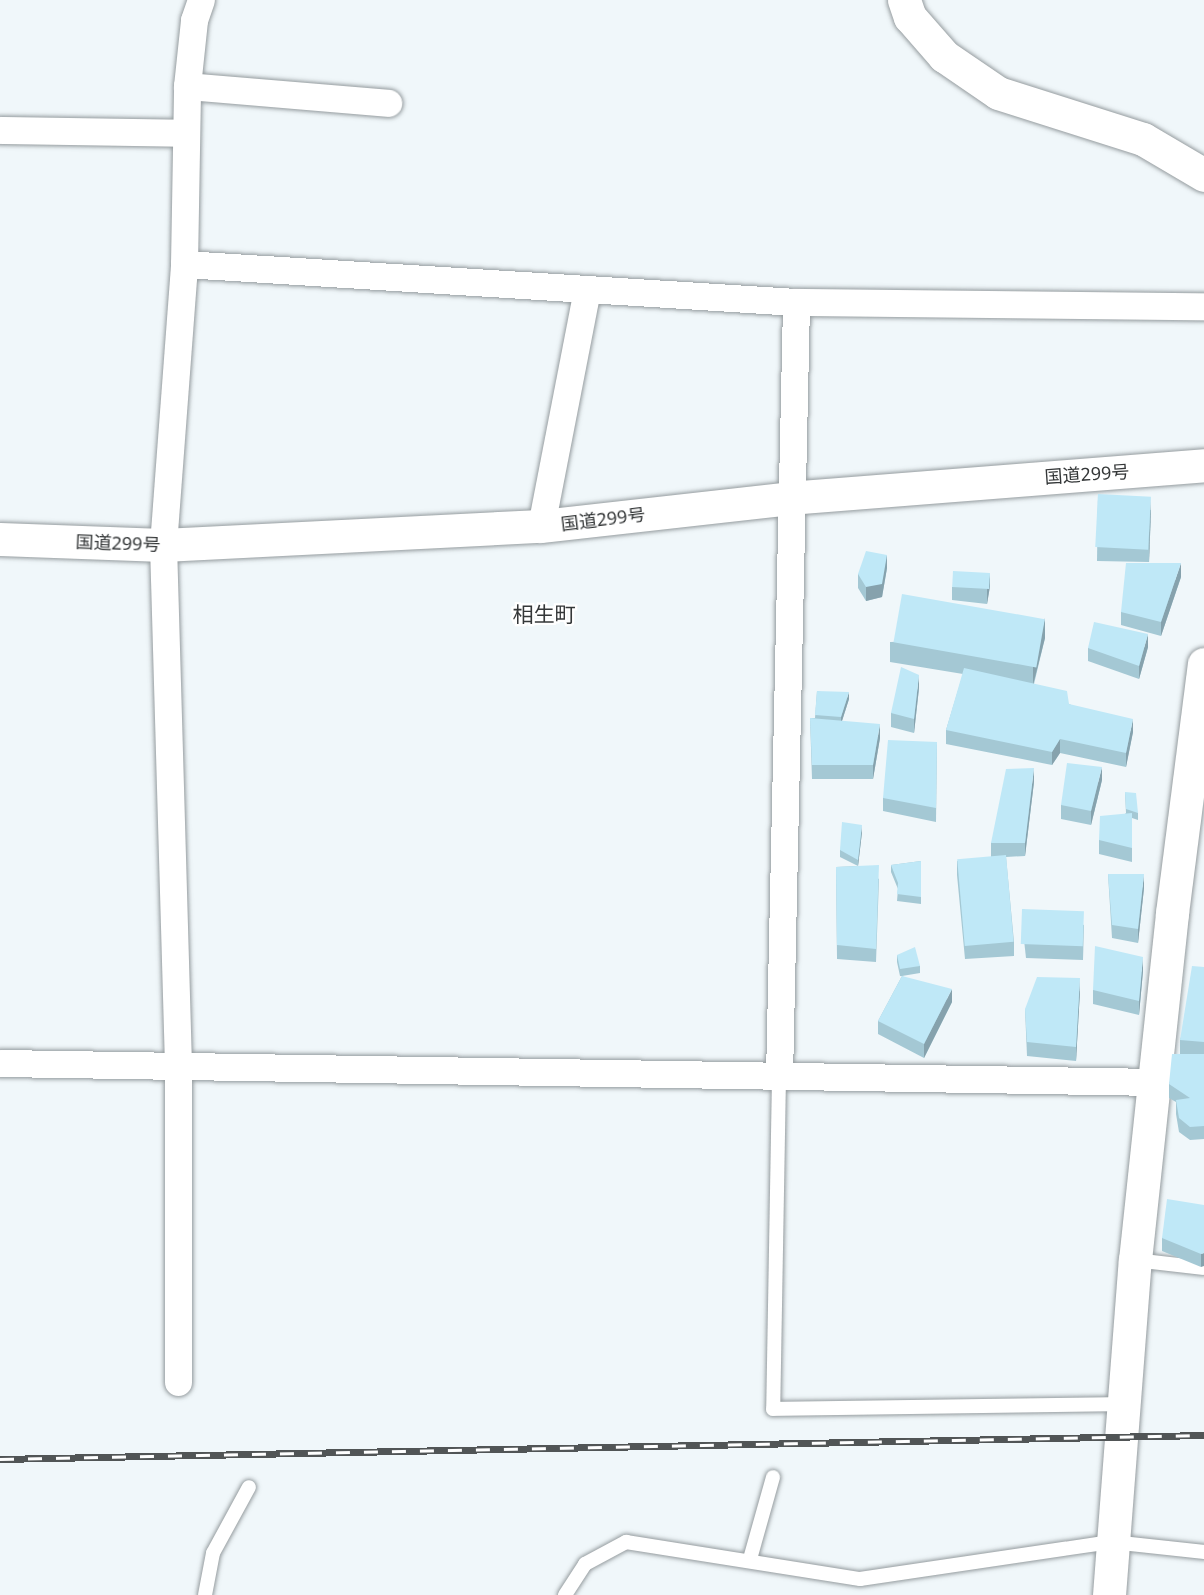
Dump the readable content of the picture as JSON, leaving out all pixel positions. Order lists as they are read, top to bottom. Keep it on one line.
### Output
{"streets":{"main road":["国道299号"]},"districts":["相生町"]}
